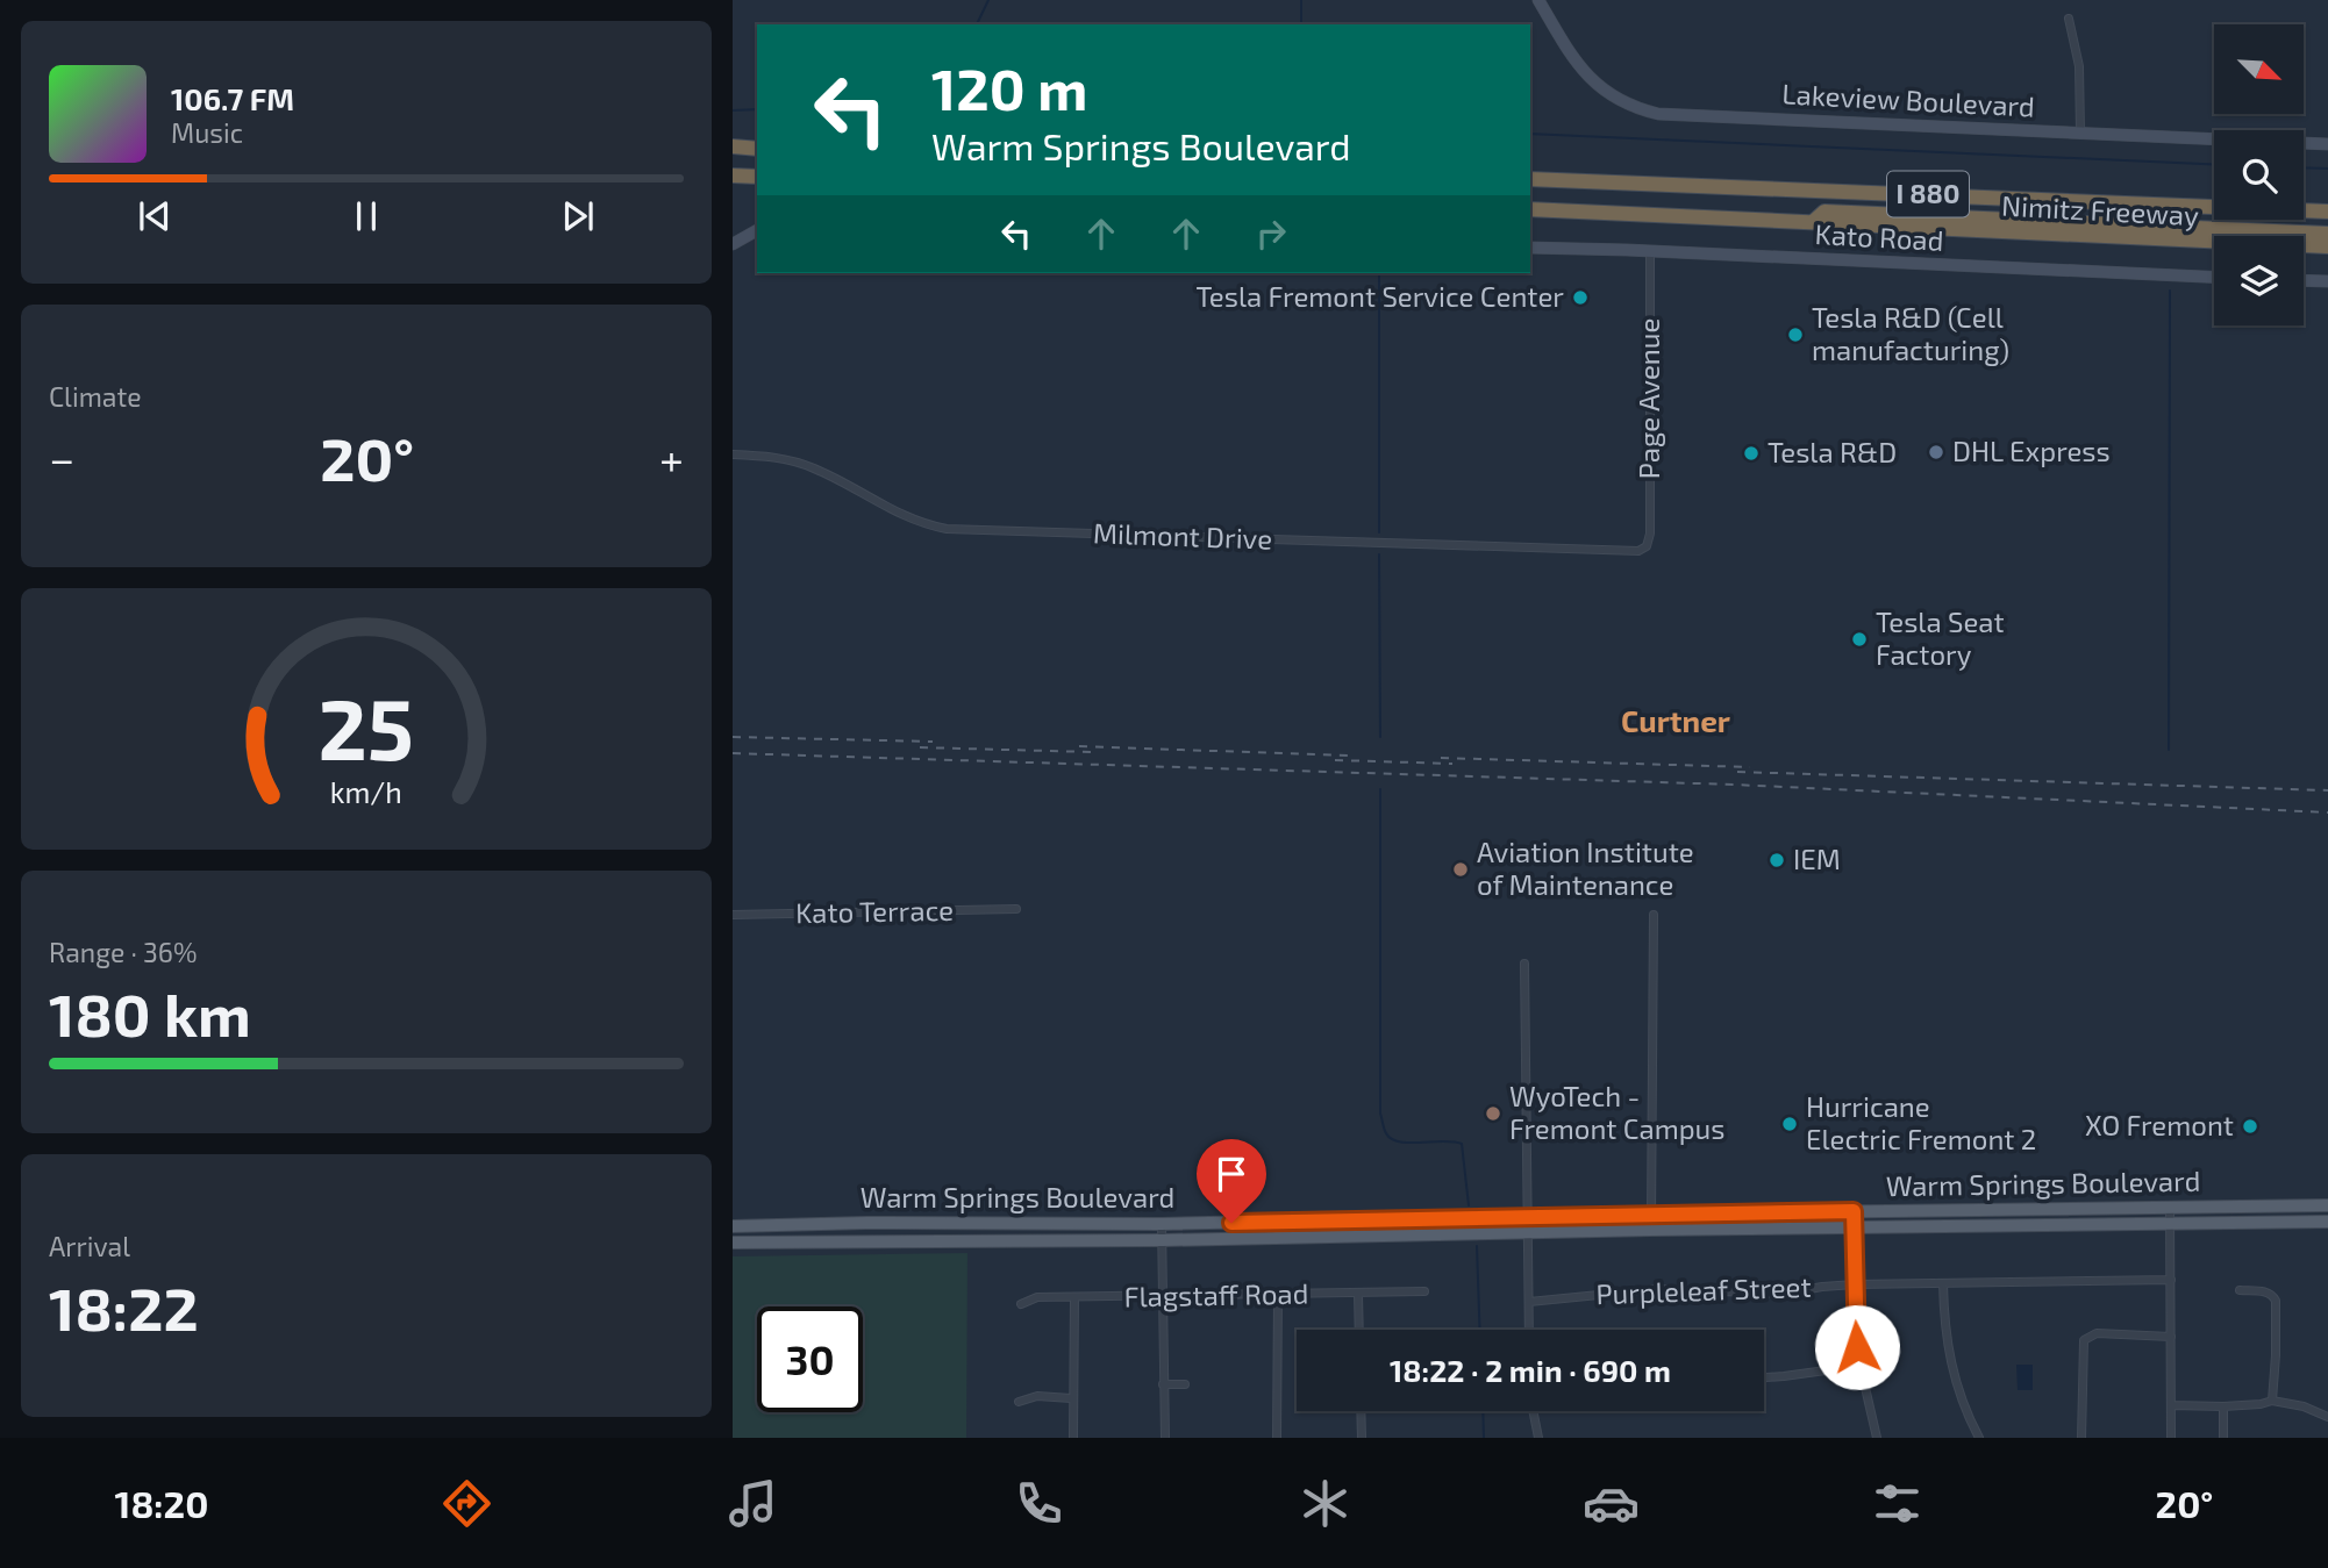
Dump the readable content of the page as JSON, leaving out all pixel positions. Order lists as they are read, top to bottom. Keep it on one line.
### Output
{"streets":{"highway":["I 880","Nimitz Freeway"],"main road":["Warm Springs Boulevard"],"street":["Lakeview Boulevard","Kato Road","Page Avenue","Milmont Drive","Kato Terrace","Purpleleaf Street","Flagstaff Road"]},"crossings":[["I 880","Nimitz Freeway"],["Kato Road","Page Avenue"],["Page Avenue","Milmont Drive"]],"districts":["Curtner"],"places":["Tesla Fremont Service Center","Tesla R&D (Cell manufacturing)","DHL Express","Tesla R&D","Tesla Seat Factory","IEM","Aviation Institute of Maintenance","WyoTech - Fremont Campus","Hurricane Electric Fremont 2","XO Fremont"],"north":"bottom right","page":{"turn":["120 m","Warm Springs Boulevard"],"song":["106.7 FM","Music"],"tile":["Climate",["Range · 36%","180 km"],["Arrival","18:22"]],"heat":["−","20°","+"],"limit":"30","trip":"18:22 · 2 min · 690 m","tabs":["18:20","20°"],"gauge":["25","km/h"]}}
